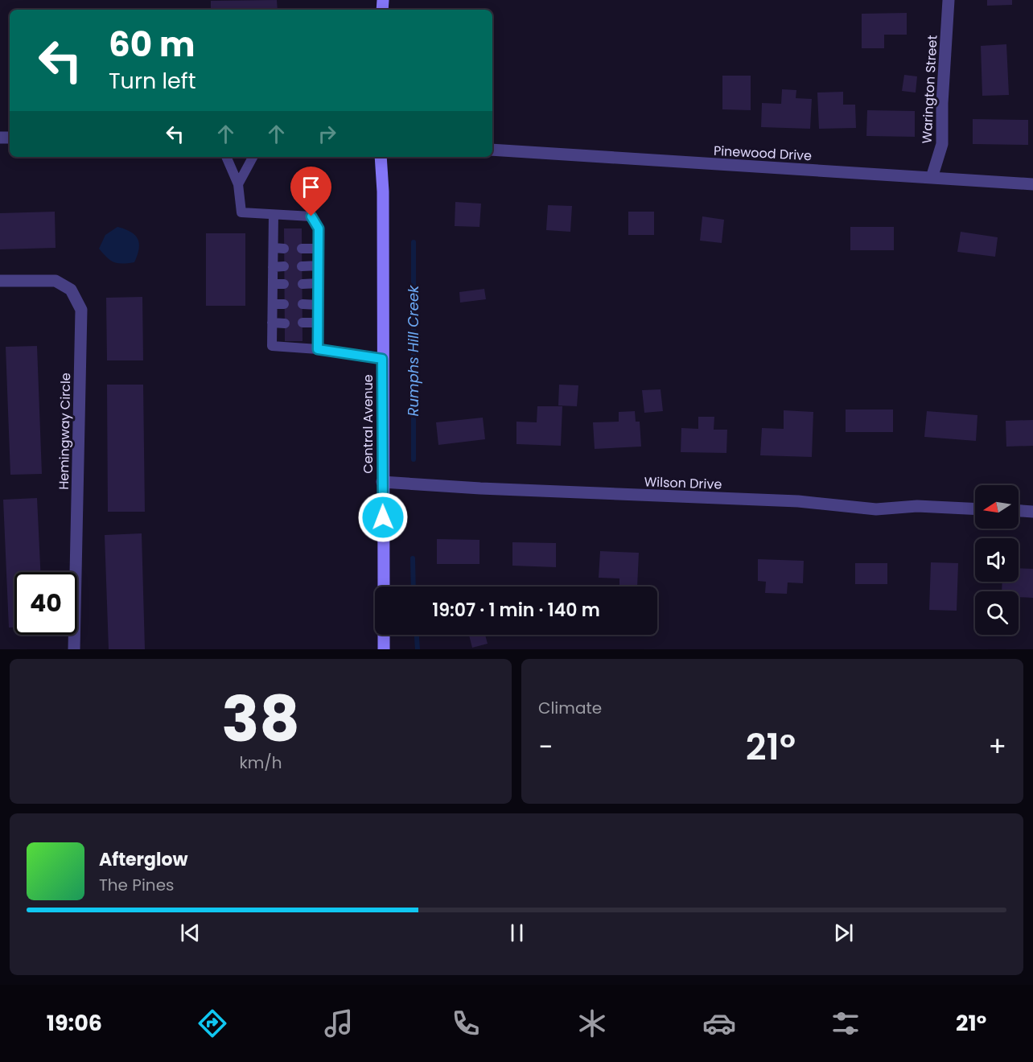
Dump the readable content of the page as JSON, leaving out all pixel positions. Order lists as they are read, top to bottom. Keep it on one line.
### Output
{"streets":{"street":["Warington Street","Pinewood Drive","Central Avenue","Hemingway Circle","Wilson Drive"]},"crossings":[["Warington Street","Pinewood Drive"],["Central Avenue","Wilson Drive"]],"water":["Rumphs Hill Creek"],"north":"left","page":{"turn":["60 m","Turn left"],"limit":"40","trip":"19:07 · 1 min · 140 m","tile":[["38","km/h"],"Climate"],"heat":["−","21°","+"],"song":["Afterglow","The Pines"],"tabs":["19:06","21°"]}}
